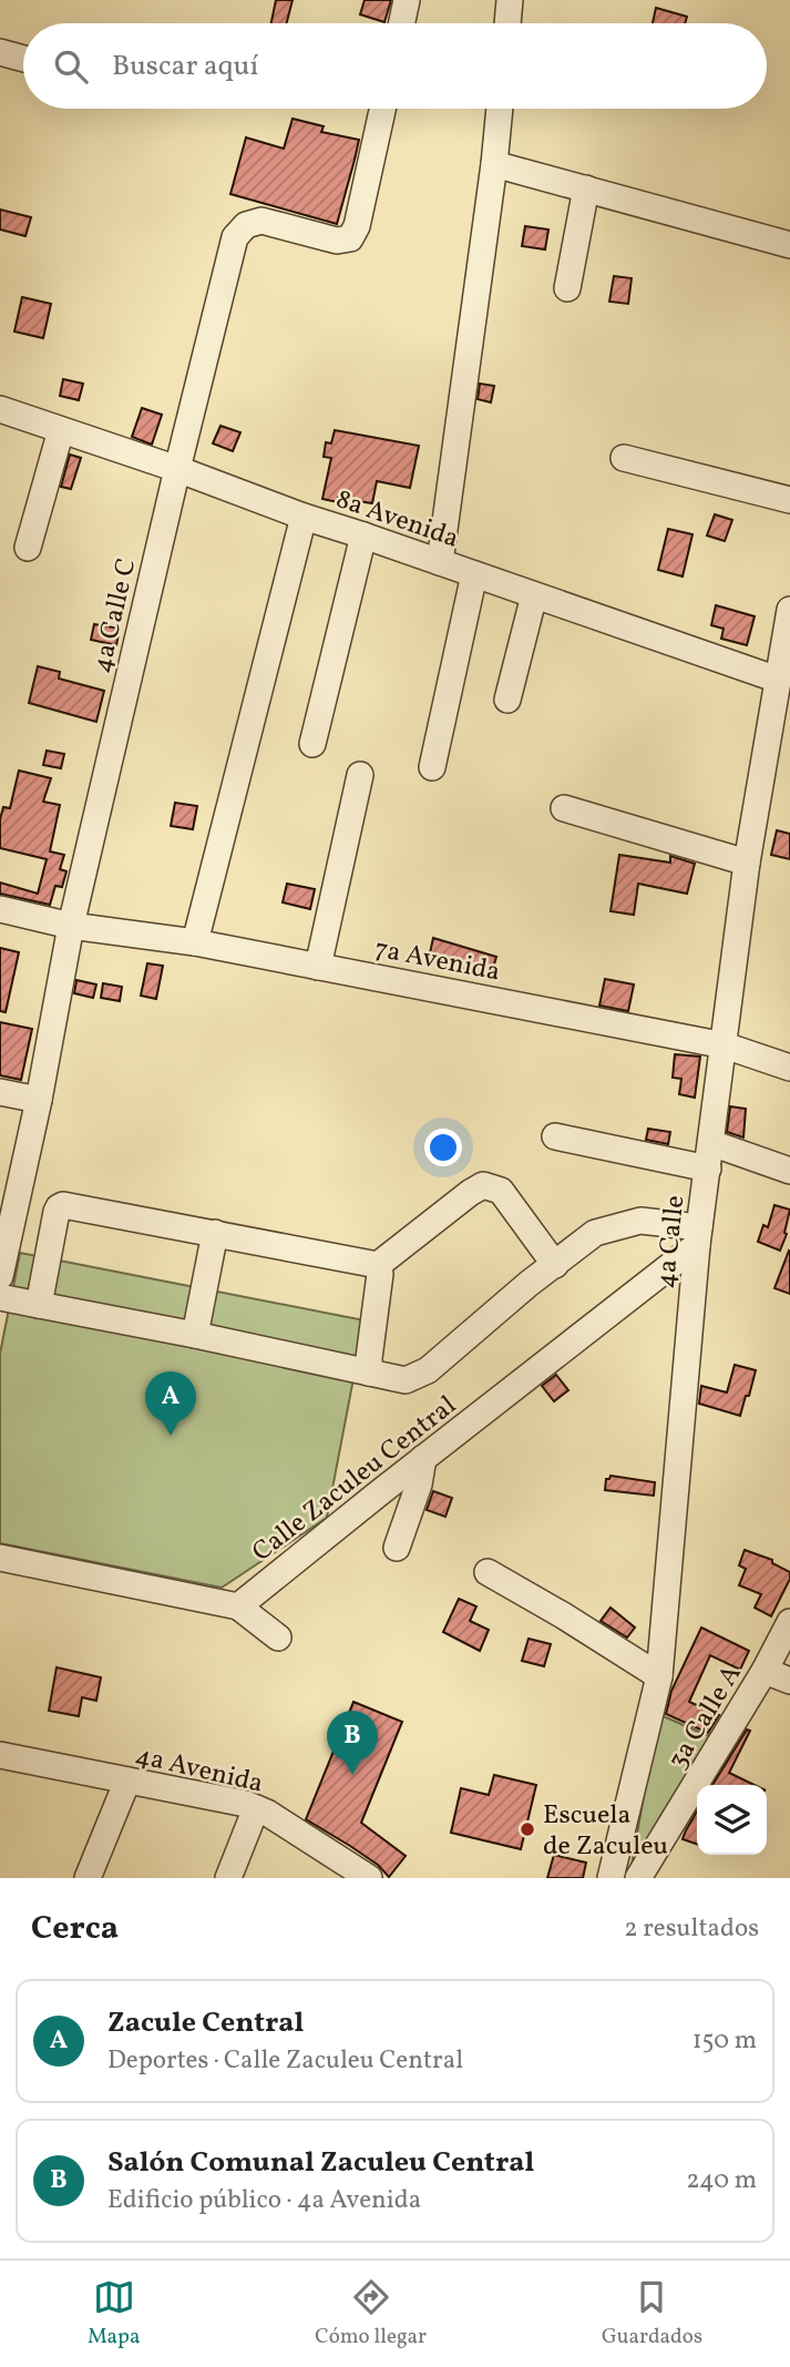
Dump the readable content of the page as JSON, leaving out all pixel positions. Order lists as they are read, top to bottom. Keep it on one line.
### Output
{"streets":{"street":["8a Avenida","4a Calle C","7a Avenida","4a Calle","Calle Zaculeu Central","3a Calle A","4a Avenida"]},"crossings":[["8a Avenida","4a Calle C"],["8a Avenida","4a Calle"],["4a Calle C","7a Avenida"],["7a Avenida","4a Calle"],["4a Calle","Calle Zaculeu Central"]],"places":["Escuela de Zaculeu"],"page":{"search":"Buscar aquí","pins":["A","B"],"heading":["Cerca","2 resultados"],"list":[{"mark":"A","name":"Zacule Central","note":"Deportes · Calle Zaculeu Central","value":"150 m"},{"mark":"B","name":"Salón Comunal Zaculeu Central","note":"Edificio público · 4a Avenida","value":"240 m"}],"nav":["Mapa","Cómo llegar","Guardados"]}}
